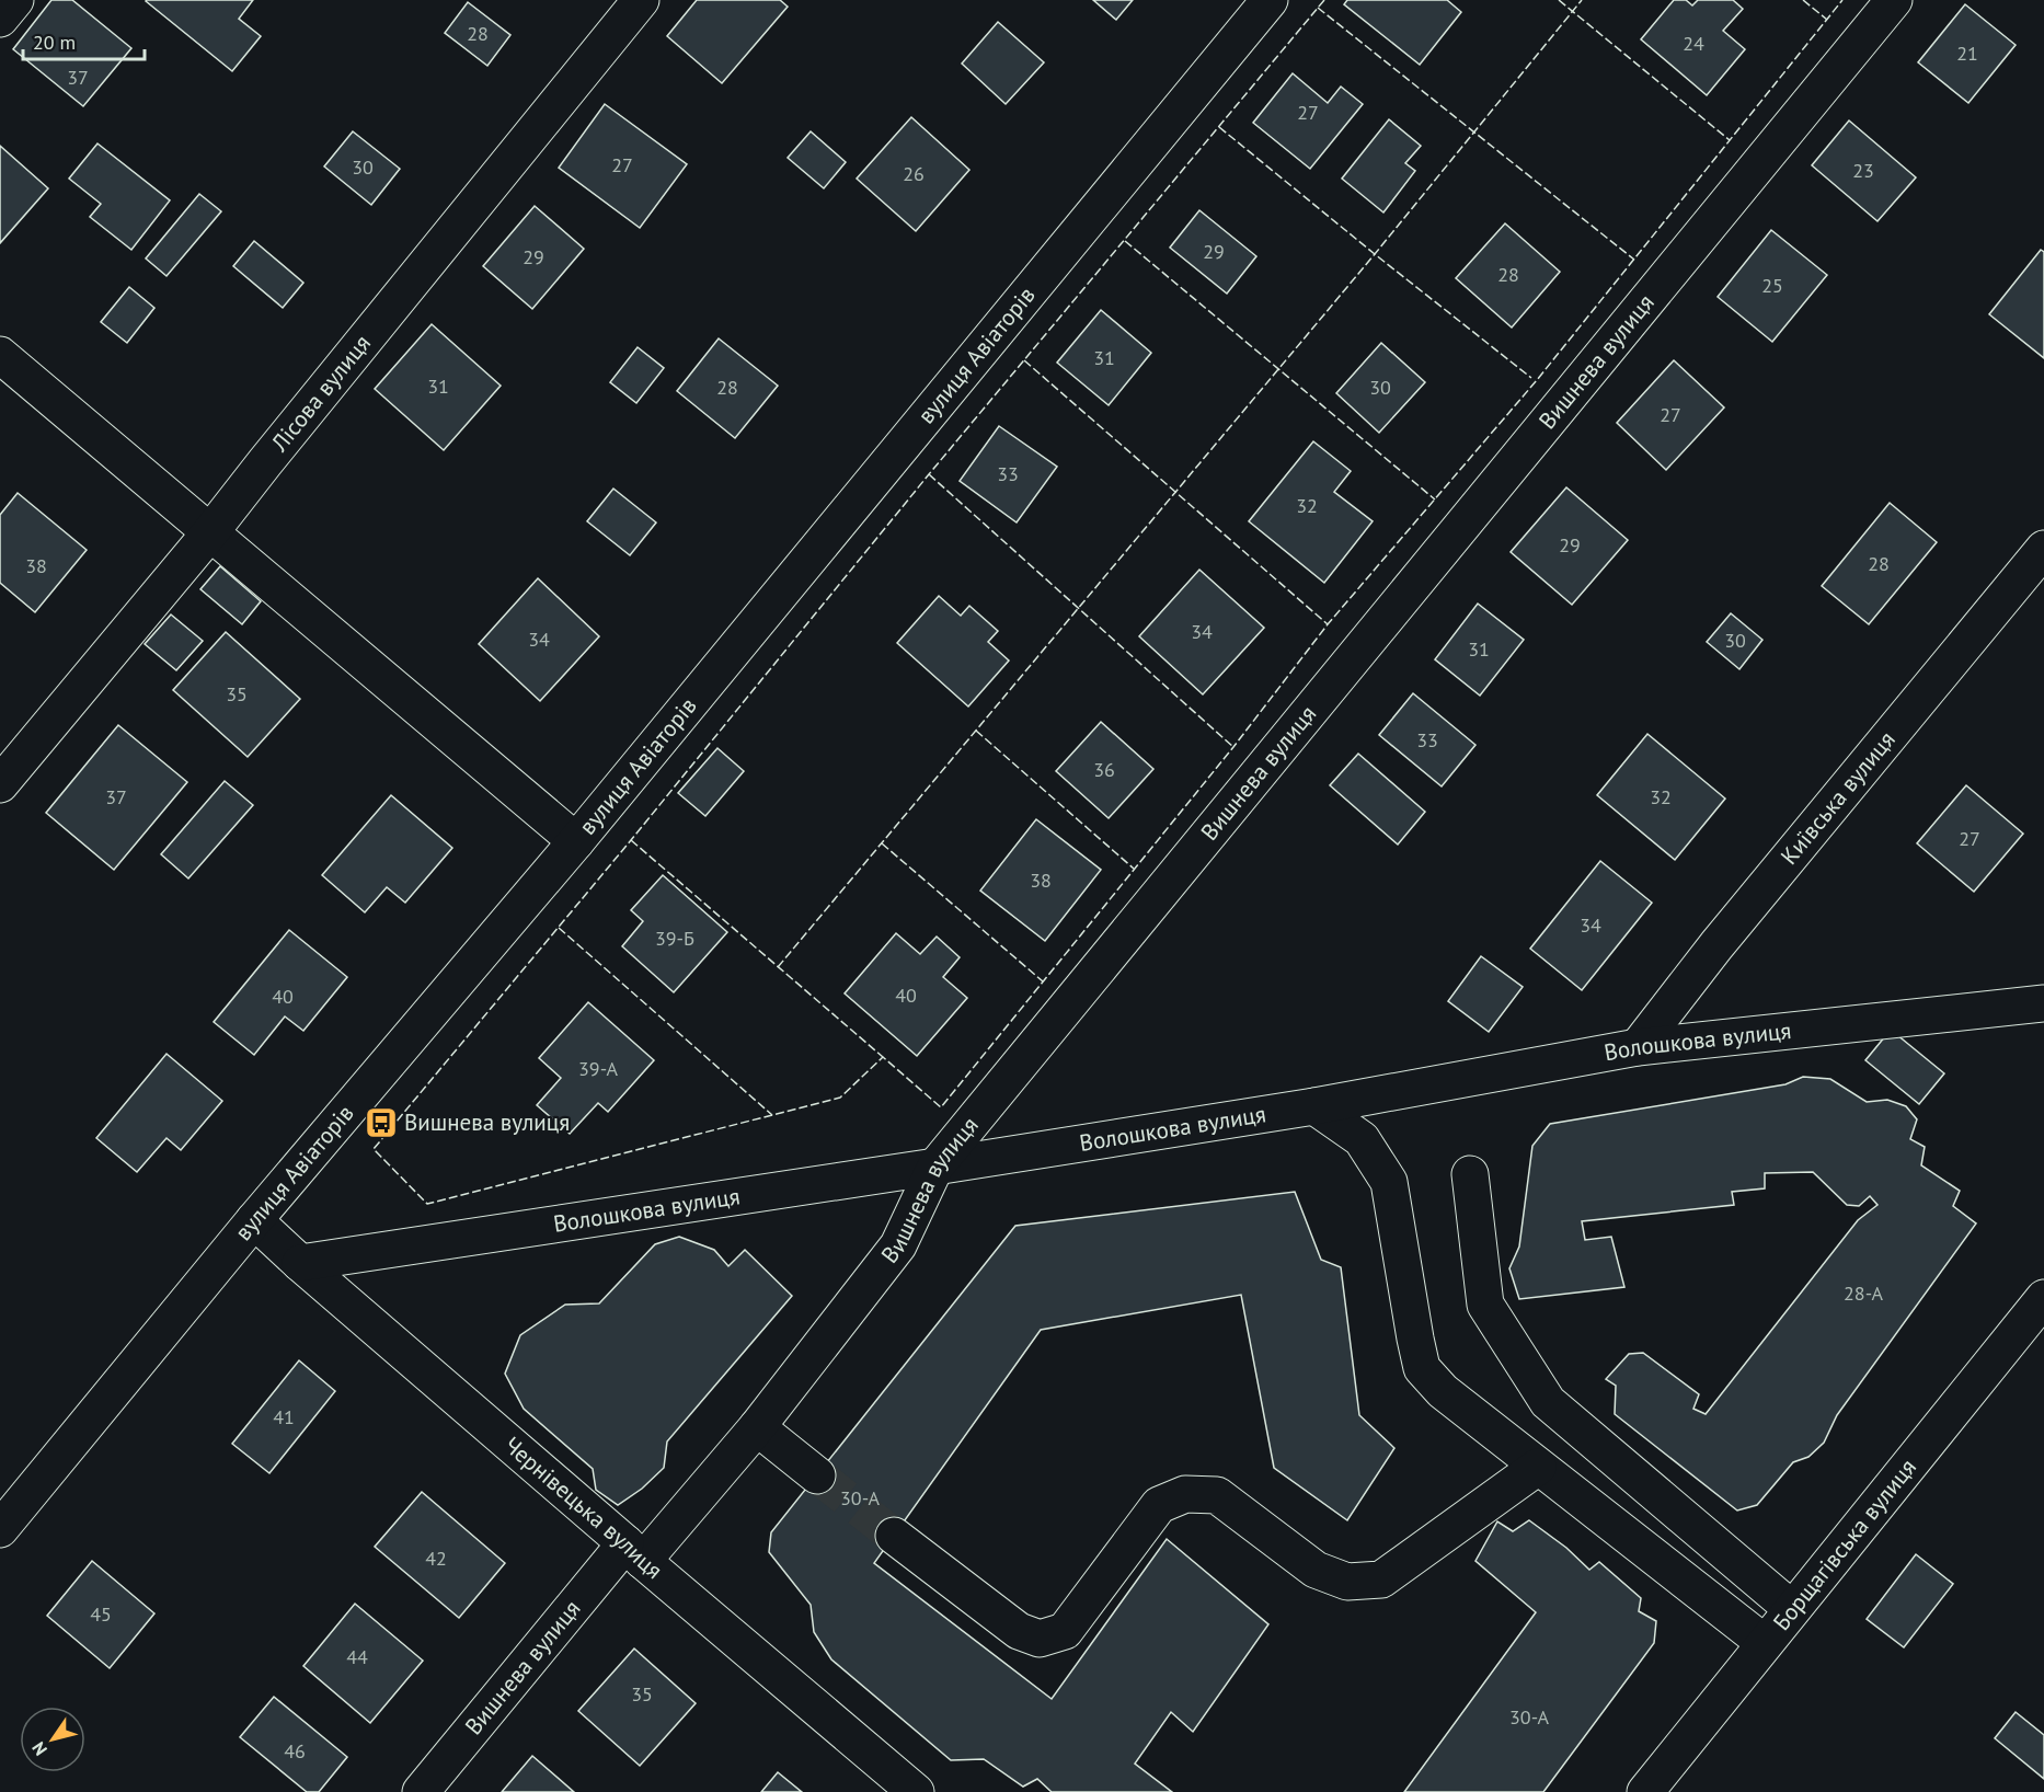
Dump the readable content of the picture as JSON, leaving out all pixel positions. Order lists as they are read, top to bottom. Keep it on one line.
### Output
{"streets":{"street":["вулиця Авіаторів","Вишнева вулиця","Лісова вулиця","Київська вулиця","Волошкова вулиця","Чернівецька вулиця","Борщагівська вулиця"]},"crossings":[["вулиця Авіаторів","Чернівецька вулиця"],["Вишнева вулиця","Волошкова вулиця"],["Вишнева вулиця","Чернівецька вулиця"],["Київська вулиця","Волошкова вулиця"],["Волошкова вулиця","Чернівецька вулиця"]],"places":{"bus stop":["Вишнева вулиця"]},"house_numbers":["28","24","21","37","27","27","30","23","26","29","29","28","25","31","31","28","30","27","33","32","29","28","38","34","34","30","31","35","33","36","37","32","27","38","34","39-Б","40","40","39-А","28-А","41","30-А","42","45","44","35","30-А","46"],"scale_bar":"20 m","north":"bottom left"}
